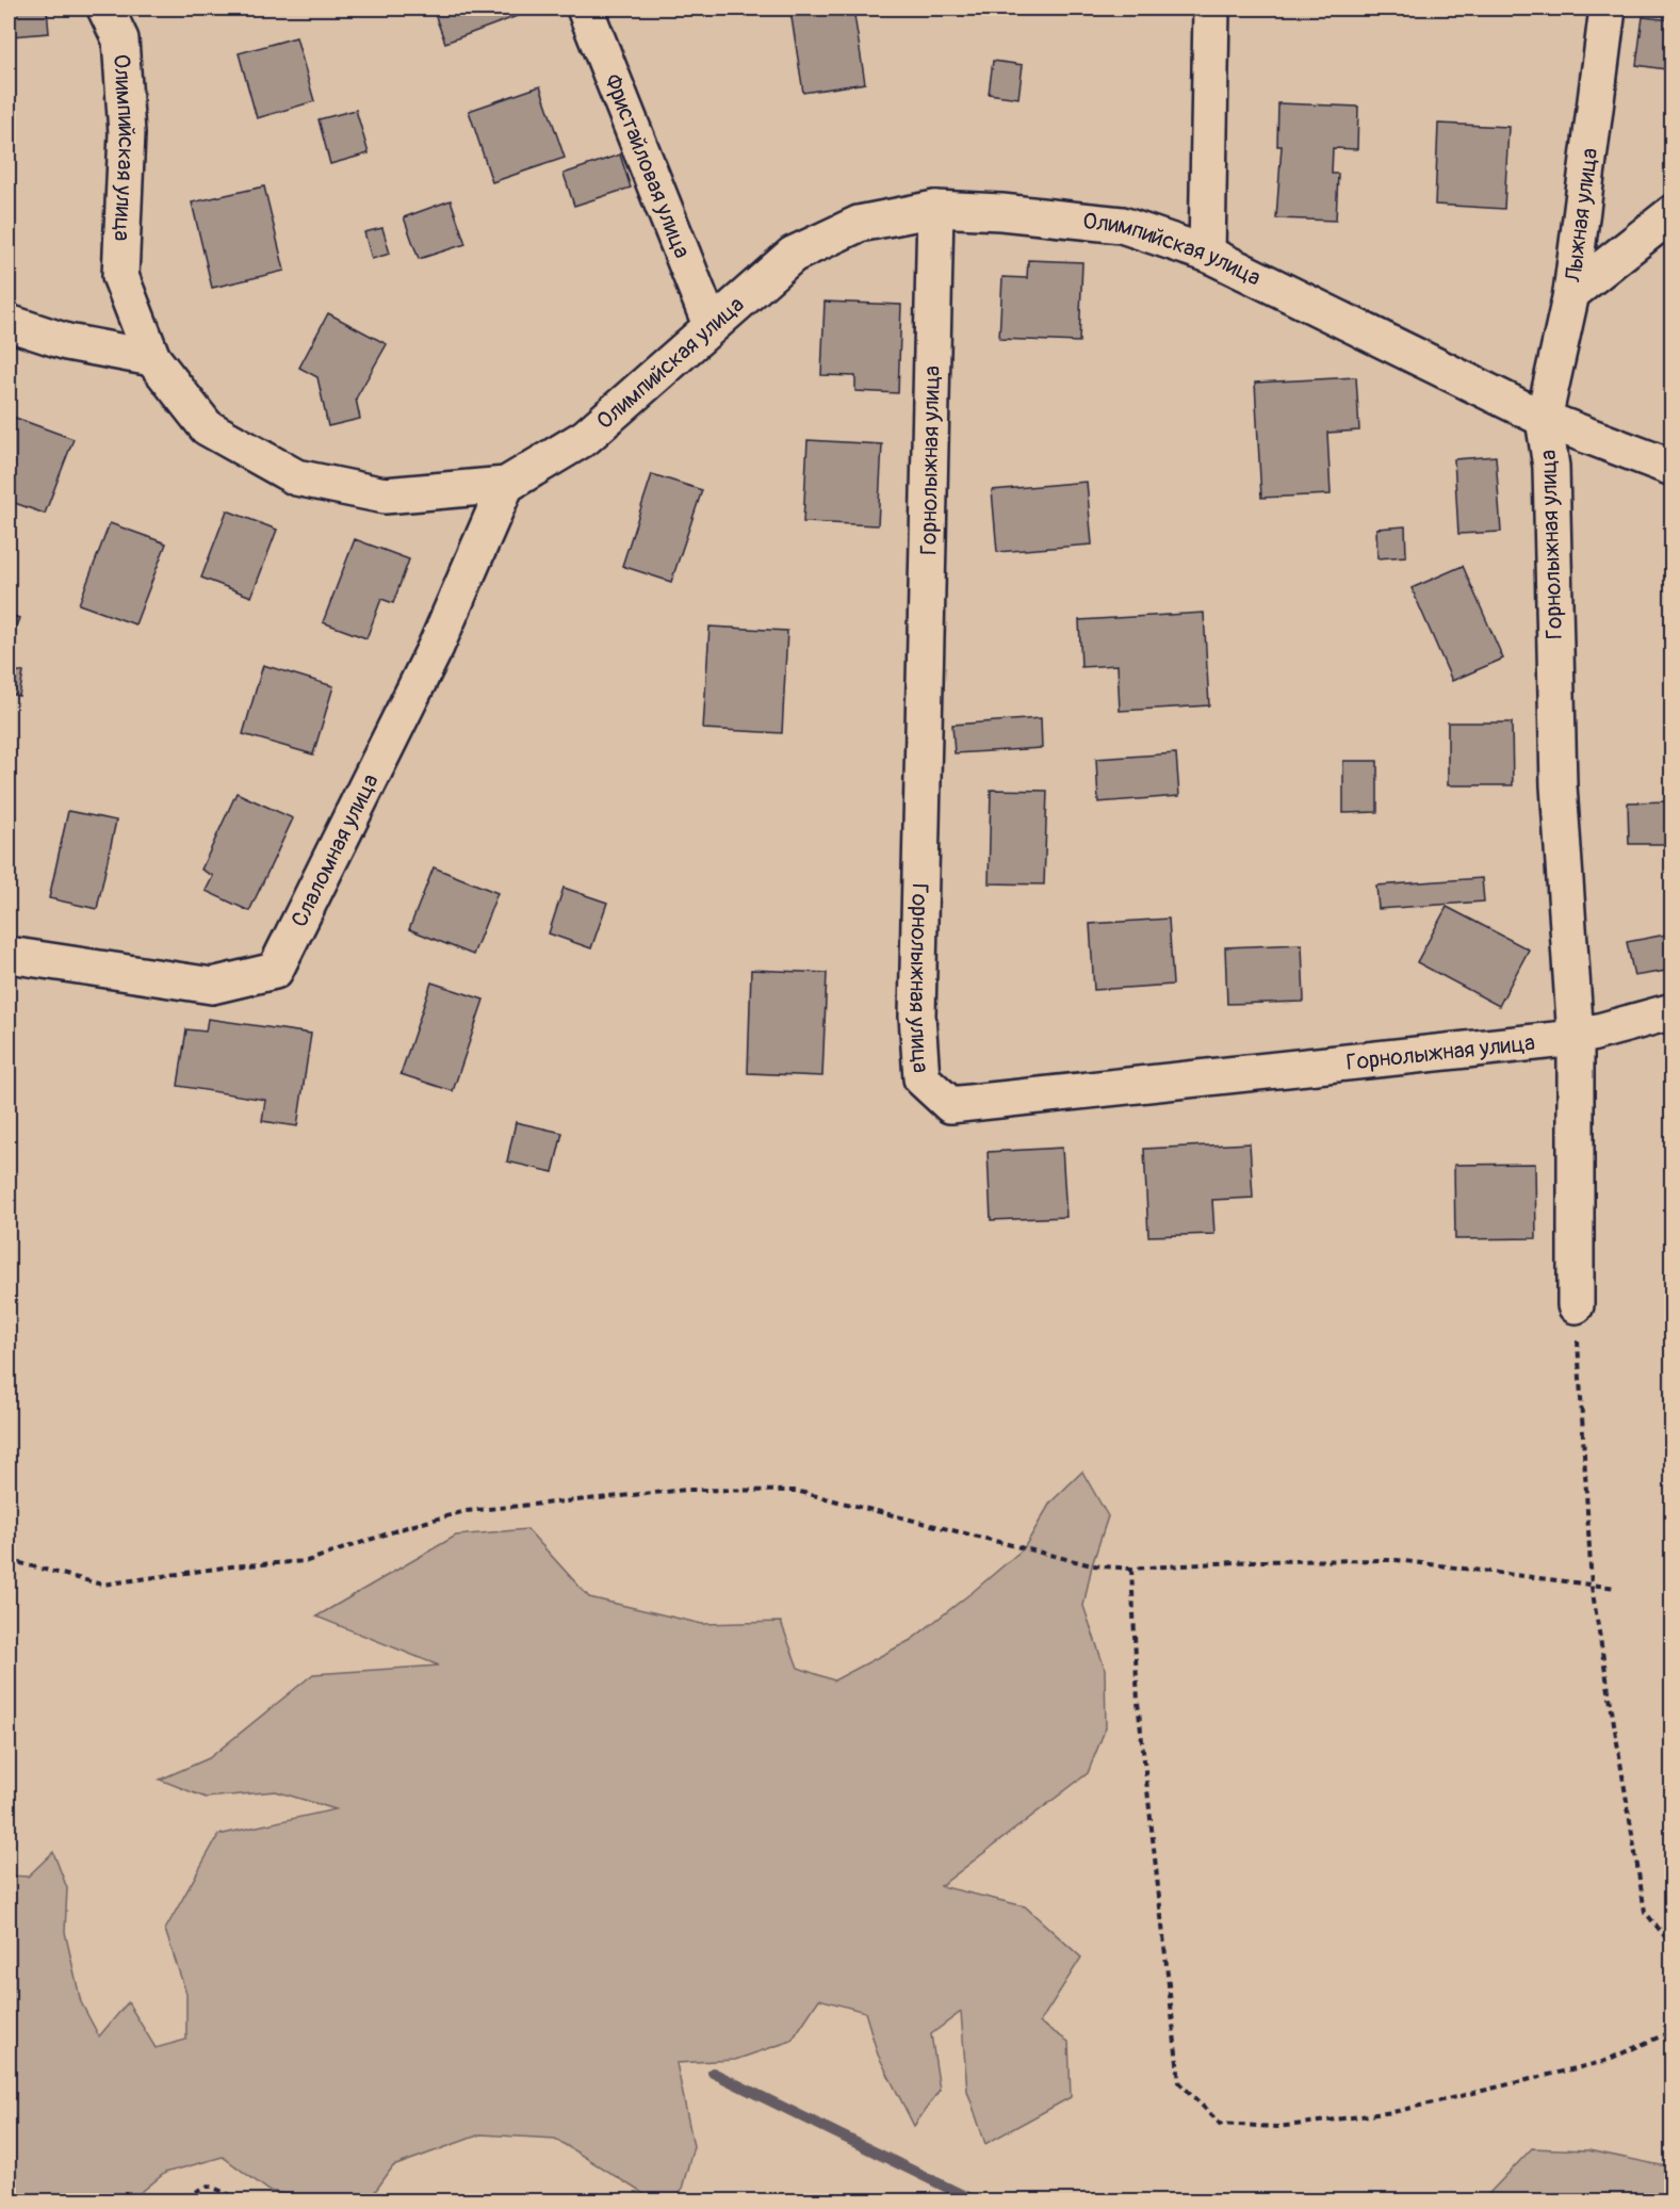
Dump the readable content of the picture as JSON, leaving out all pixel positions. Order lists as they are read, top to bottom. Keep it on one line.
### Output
{"streets":{"street":["Олимпийская улица","Фристайловая улица","Лыжная улица","Горнолыжная улица","Слаломная улица"]},"crossings":[["Олимпийская улица","Фристайловая улица"],["Олимпийская улица","Лыжная улица"],["Олимпийская улица","Горнолыжная улица"],["Олимпийская улица","Слаломная улица"],["Лыжная улица","Горнолыжная улица"]]}
